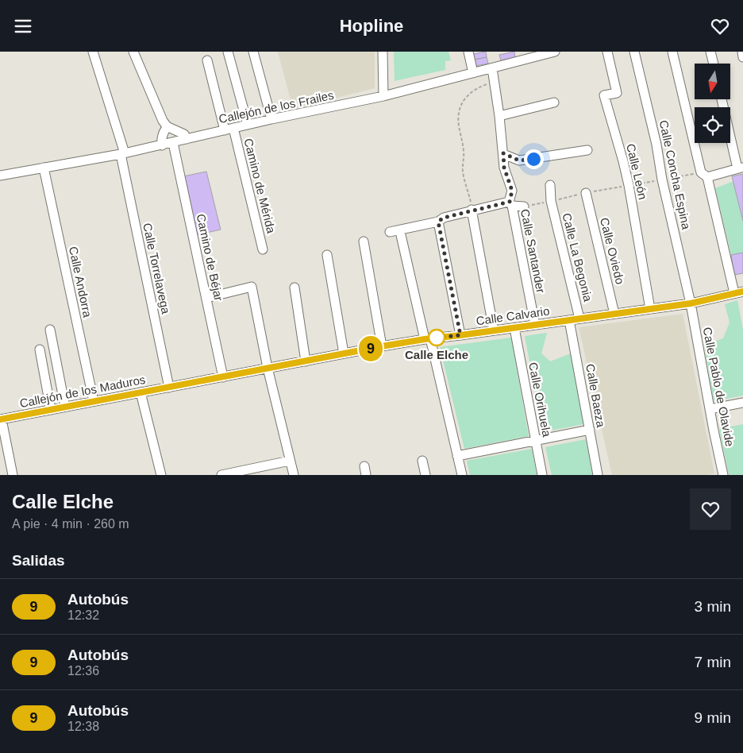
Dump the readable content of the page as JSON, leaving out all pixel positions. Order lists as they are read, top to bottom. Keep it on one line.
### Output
{"streets":{"street":["Callejón de los Frailes","Calle León","Calle Concha Espina","Camino de Mérida","Calle Santander","Calle Oviedo","Camino de Béjar","Calle La Begonia","Calle Torrelavega","Calle Andorra","Calle Calvario","Calle Pablo de Olavide","Callejón de los Maduros","Calle Baeza","Calle Orihuela"]},"crossings":[["Callejón de los Frailes","Camino de Mérida"],["Callejón de los Frailes","Calle Santander"],["Callejón de los Frailes","Camino de Béjar"],["Callejón de los Frailes","Calle Torrelavega"],["Callejón de los Frailes","Calle Andorra"],["Calle León","Calle Calvario"],["Calle Concha Espina","Calle Calvario"],["Calle Concha Espina","Calle Pablo de Olavide"],["Calle Santander","Calle Calvario"],["Calle Oviedo","Calle Calvario"],["Camino de Béjar","Calle Calvario"],["Calle La Begonia","Calle Calvario"],["Calle Torrelavega","Calle Calvario"],["Calle Torrelavega","Callejón de los Maduros"],["Calle Andorra","Callejón de los Maduros"],["Calle Calvario","Calle Pablo de Olavide"],["Calle Calvario","Callejón de los Maduros"],["Calle Calvario","Calle Baeza"],["Calle Calvario","Calle Orihuela"]],"places":["Calle Elche"],"lines":["bus line 9"],"north":"bottom","page":{"header":"Hopline","on_map":"9","heading":[["Calle Elche","A pie · 4 min · 260 m"],"Salidas"],"list":[{"mark":"9","name":"Autobús","note":"12:32","value":"3 min"},{"mark":"9","name":"Autobús","note":"12:36","value":"7 min"},{"mark":"9","name":"Autobús","note":"12:38","value":"9 min"}]}}
